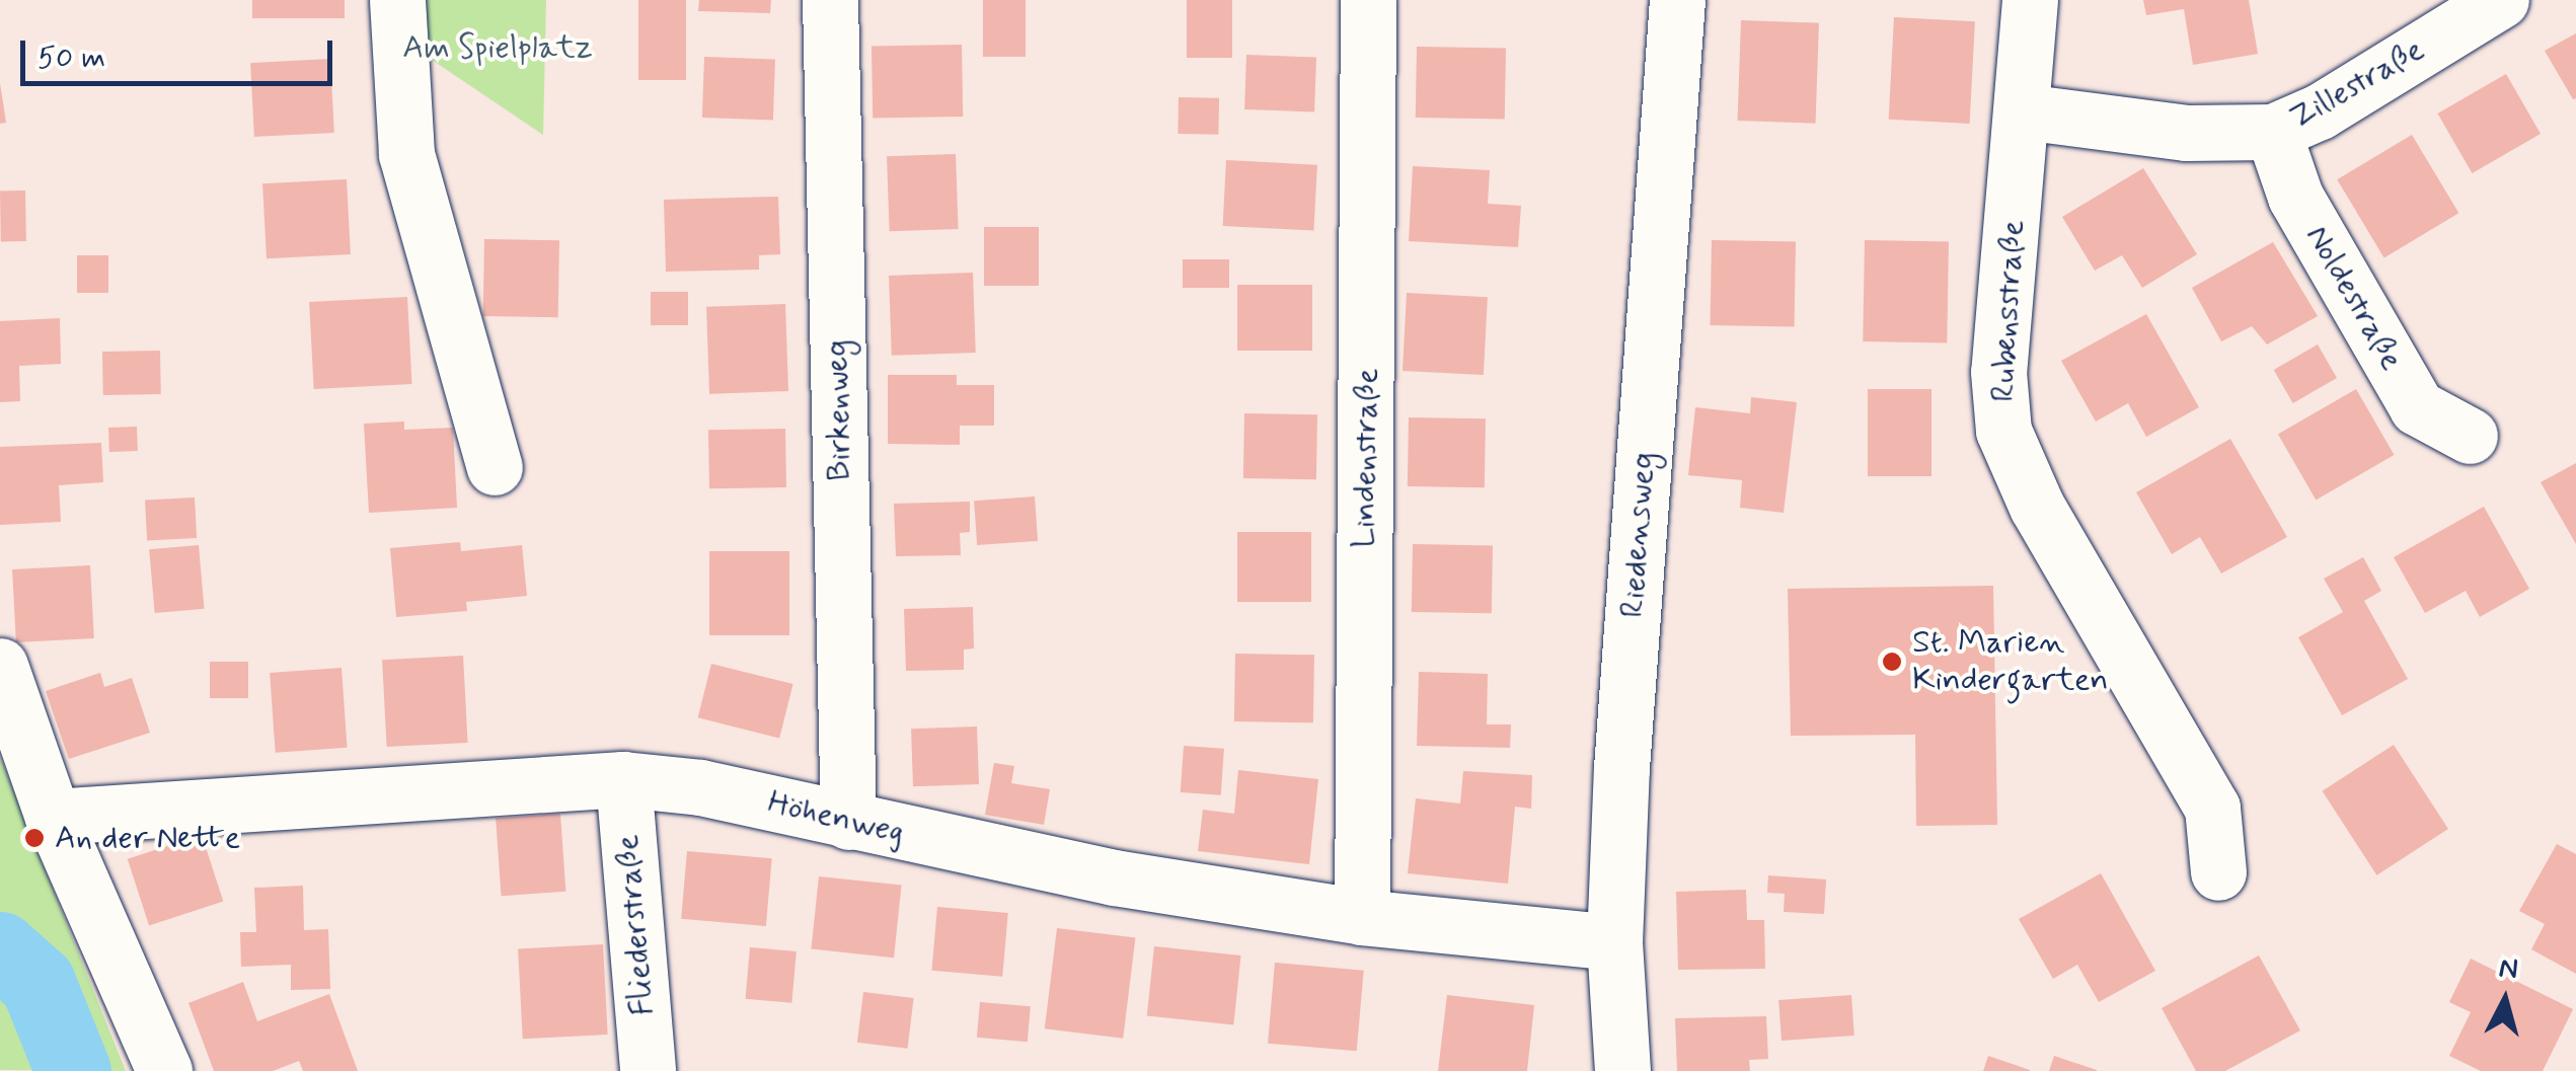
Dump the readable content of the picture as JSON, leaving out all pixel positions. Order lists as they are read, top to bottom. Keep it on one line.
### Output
{"streets":{"street":["Zillestraße","Noldestraße","Rubensstraße","Birkenweg","Lindenstraße","Riedensweg","Höhenweg","Fliederstraße"]},"crossings":[["Zillestraße","Noldestraße"],["Zillestraße","Rubensstraße"],["Birkenweg","Höhenweg"],["Lindenstraße","Höhenweg"],["Riedensweg","Höhenweg"],["Höhenweg","Fliederstraße"]],"parks":["Am Spielplatz"],"places":["St. Marien Kindergarten","An der Nette"],"scale_bar":"50 m","north":"top"}
